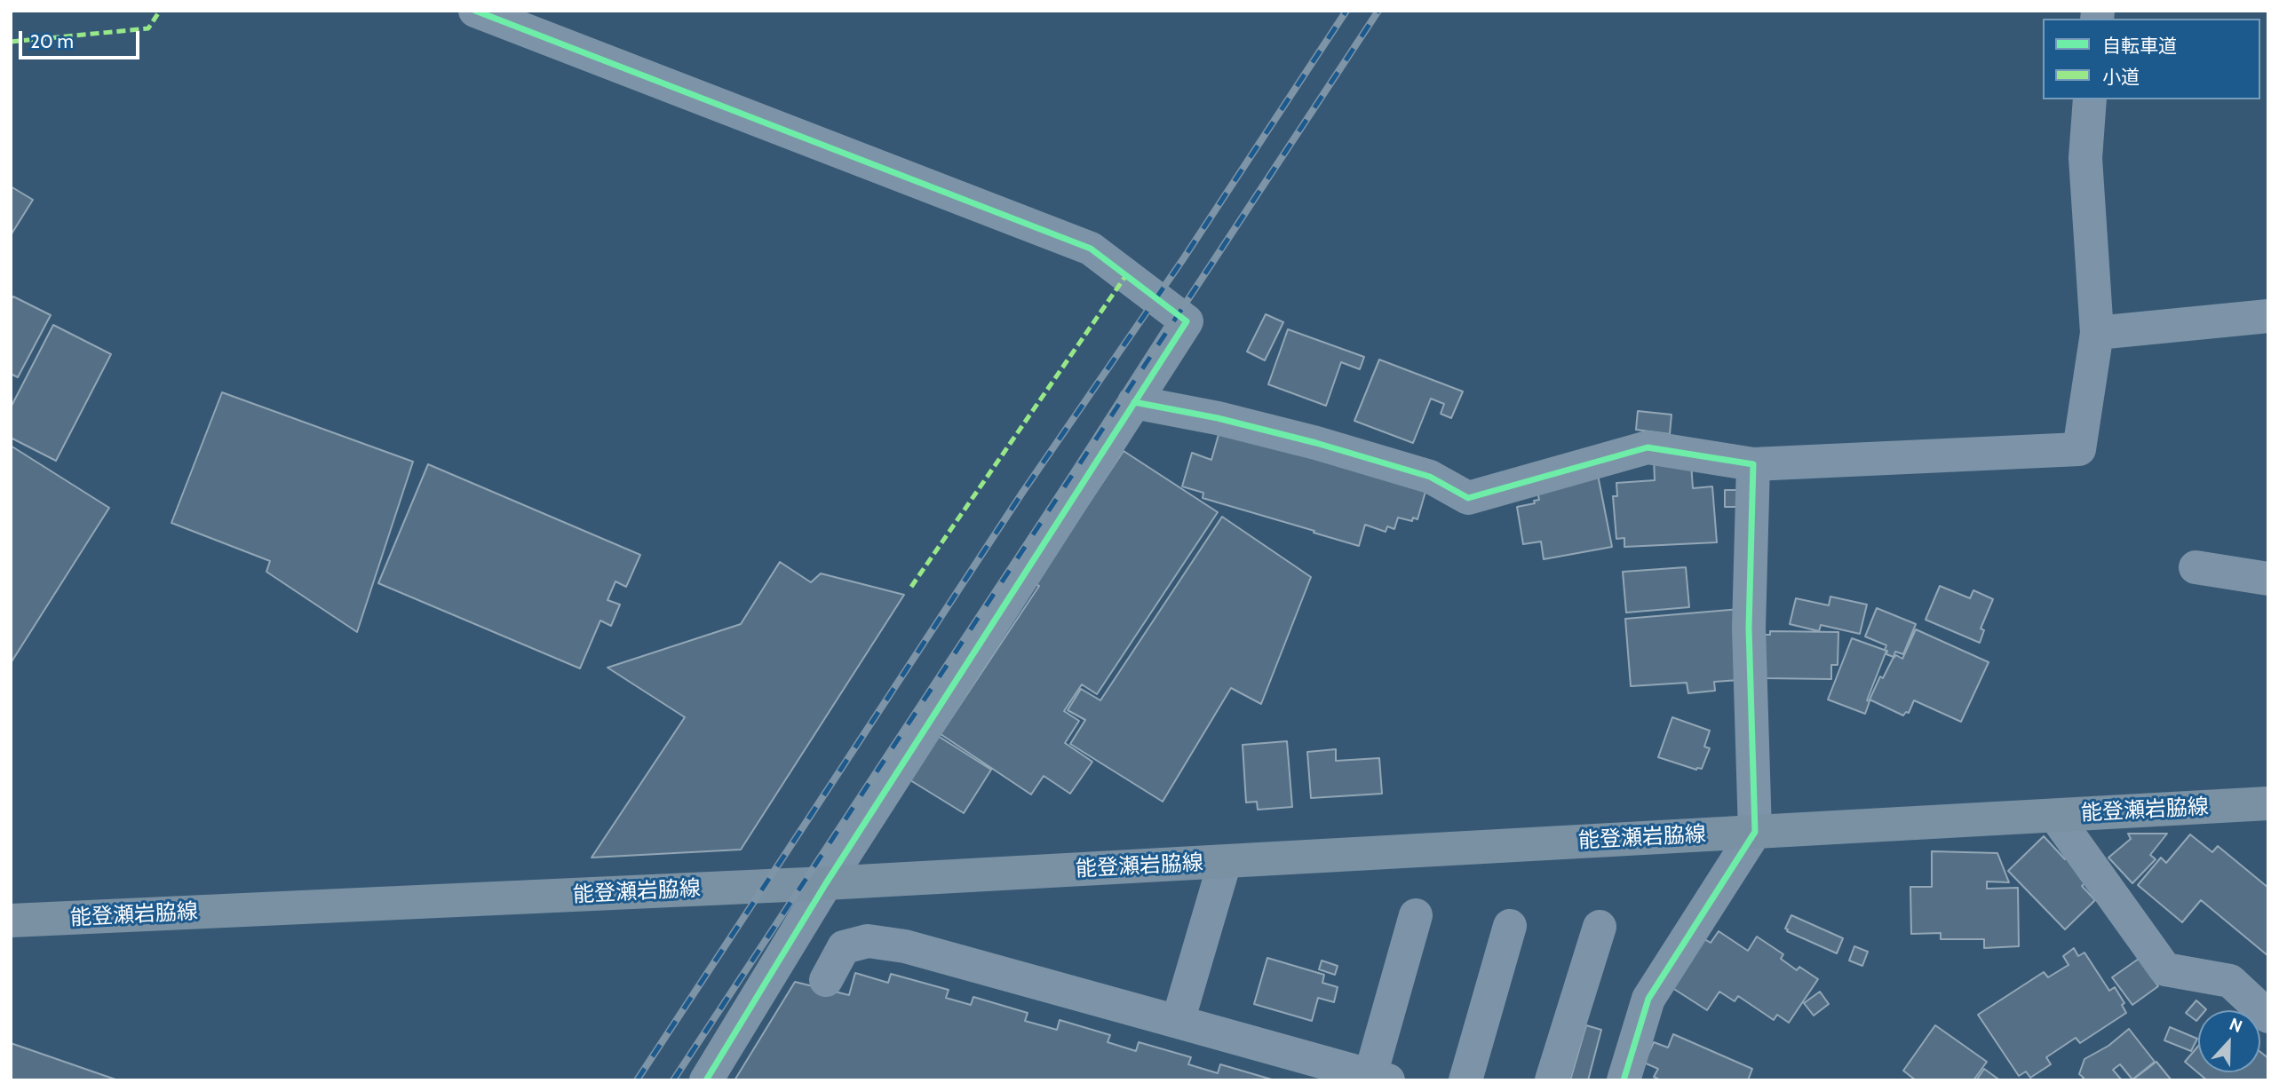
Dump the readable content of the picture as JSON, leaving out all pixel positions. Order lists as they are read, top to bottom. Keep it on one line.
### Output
{"streets":{"main road":["能登瀬岩脇線"]},"legend":["自転車道","小道"],"scale_bar":"20 m","north":"top"}
